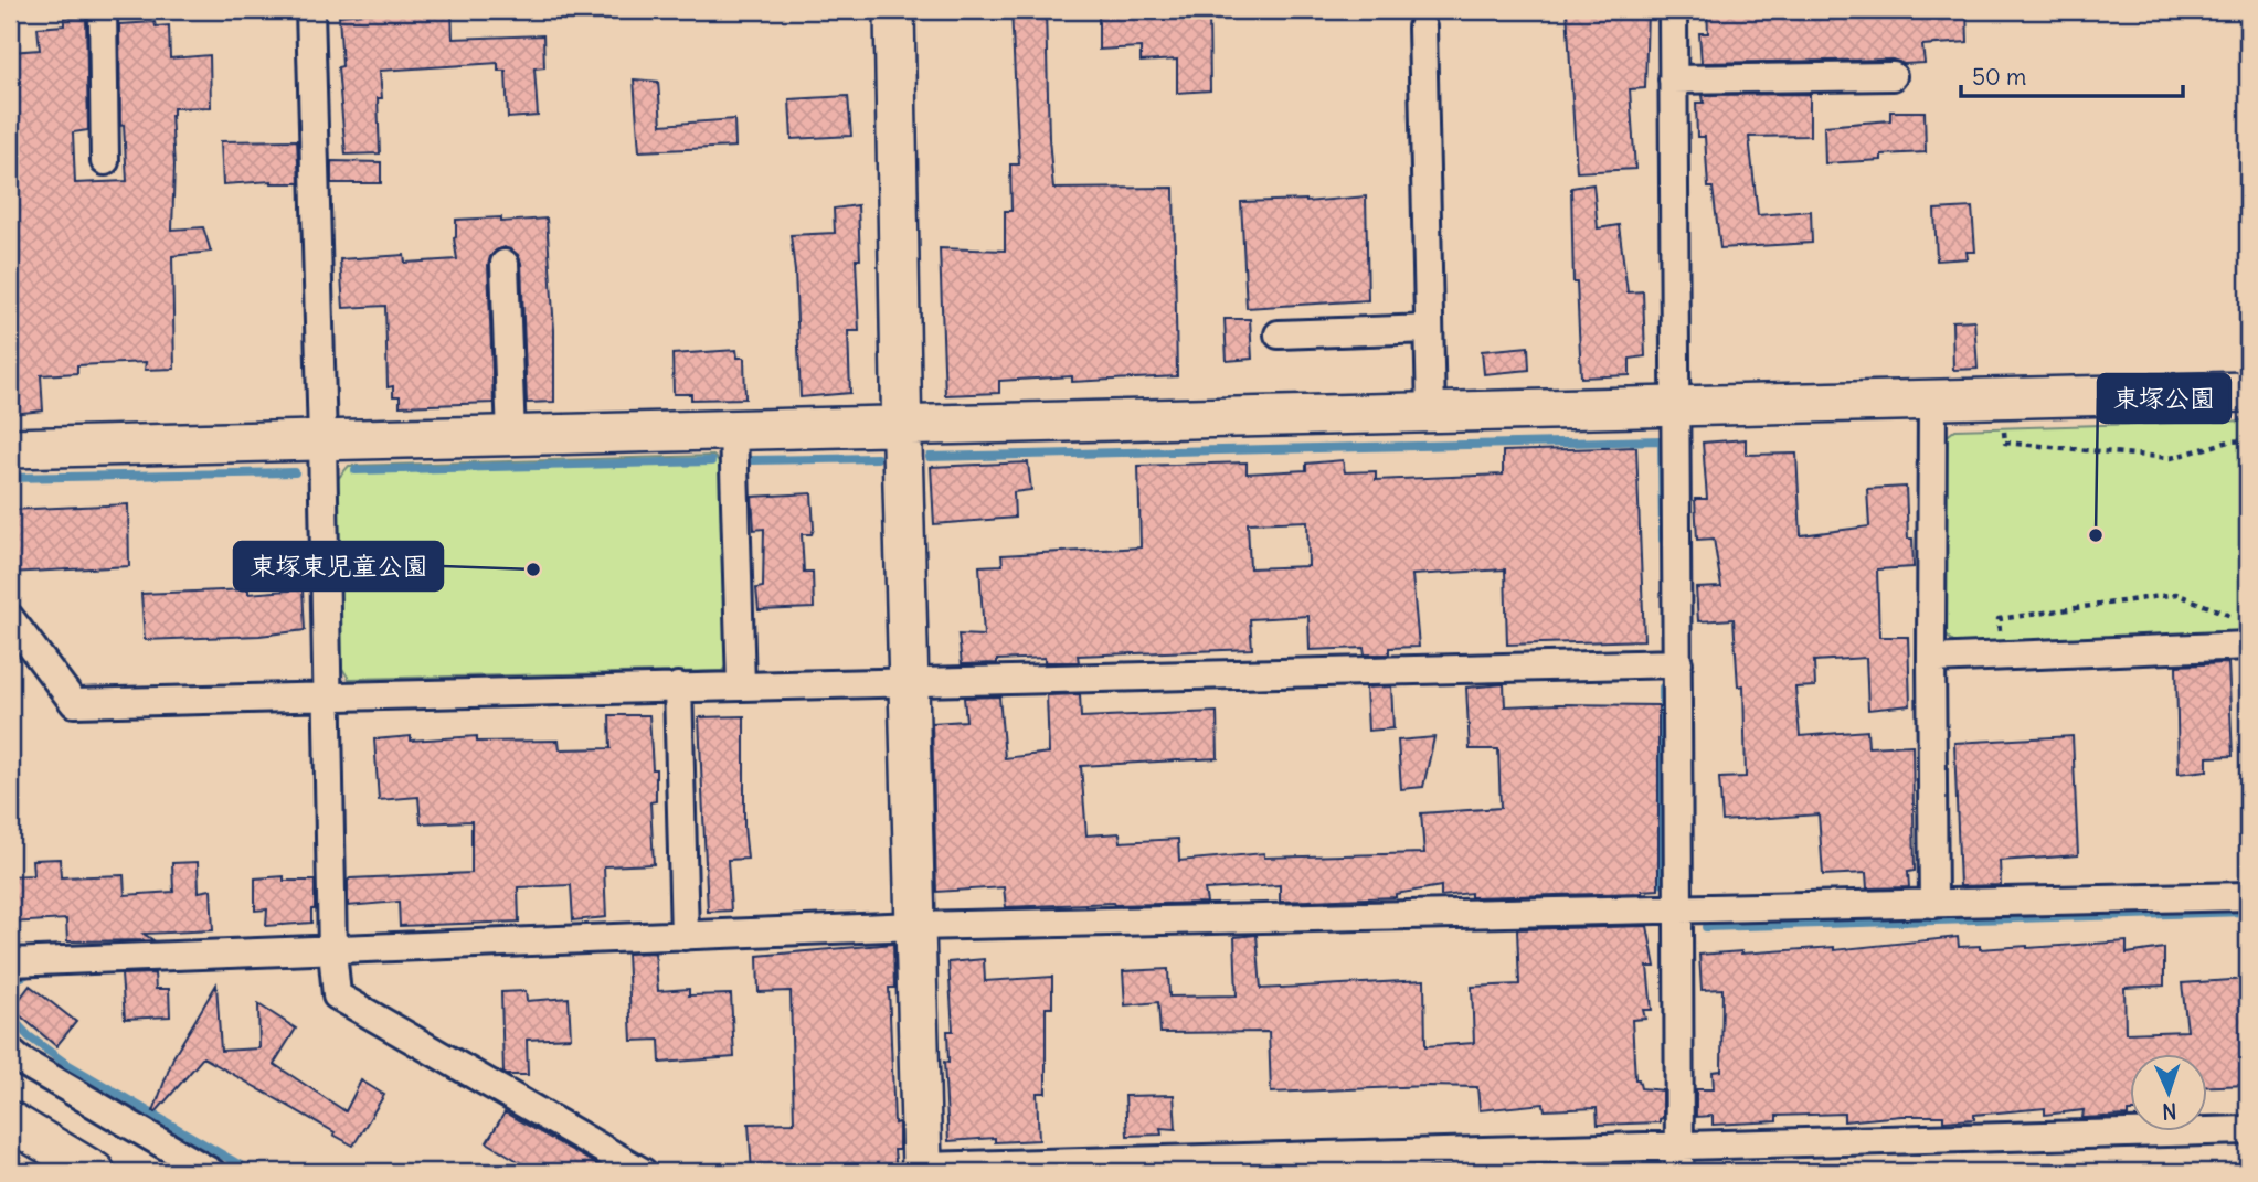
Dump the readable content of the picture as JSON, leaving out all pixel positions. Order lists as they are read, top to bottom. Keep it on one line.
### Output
{"places":["東塚公園","東塚東児童公園"],"scale_bar":"50 m","north":"bottom"}
